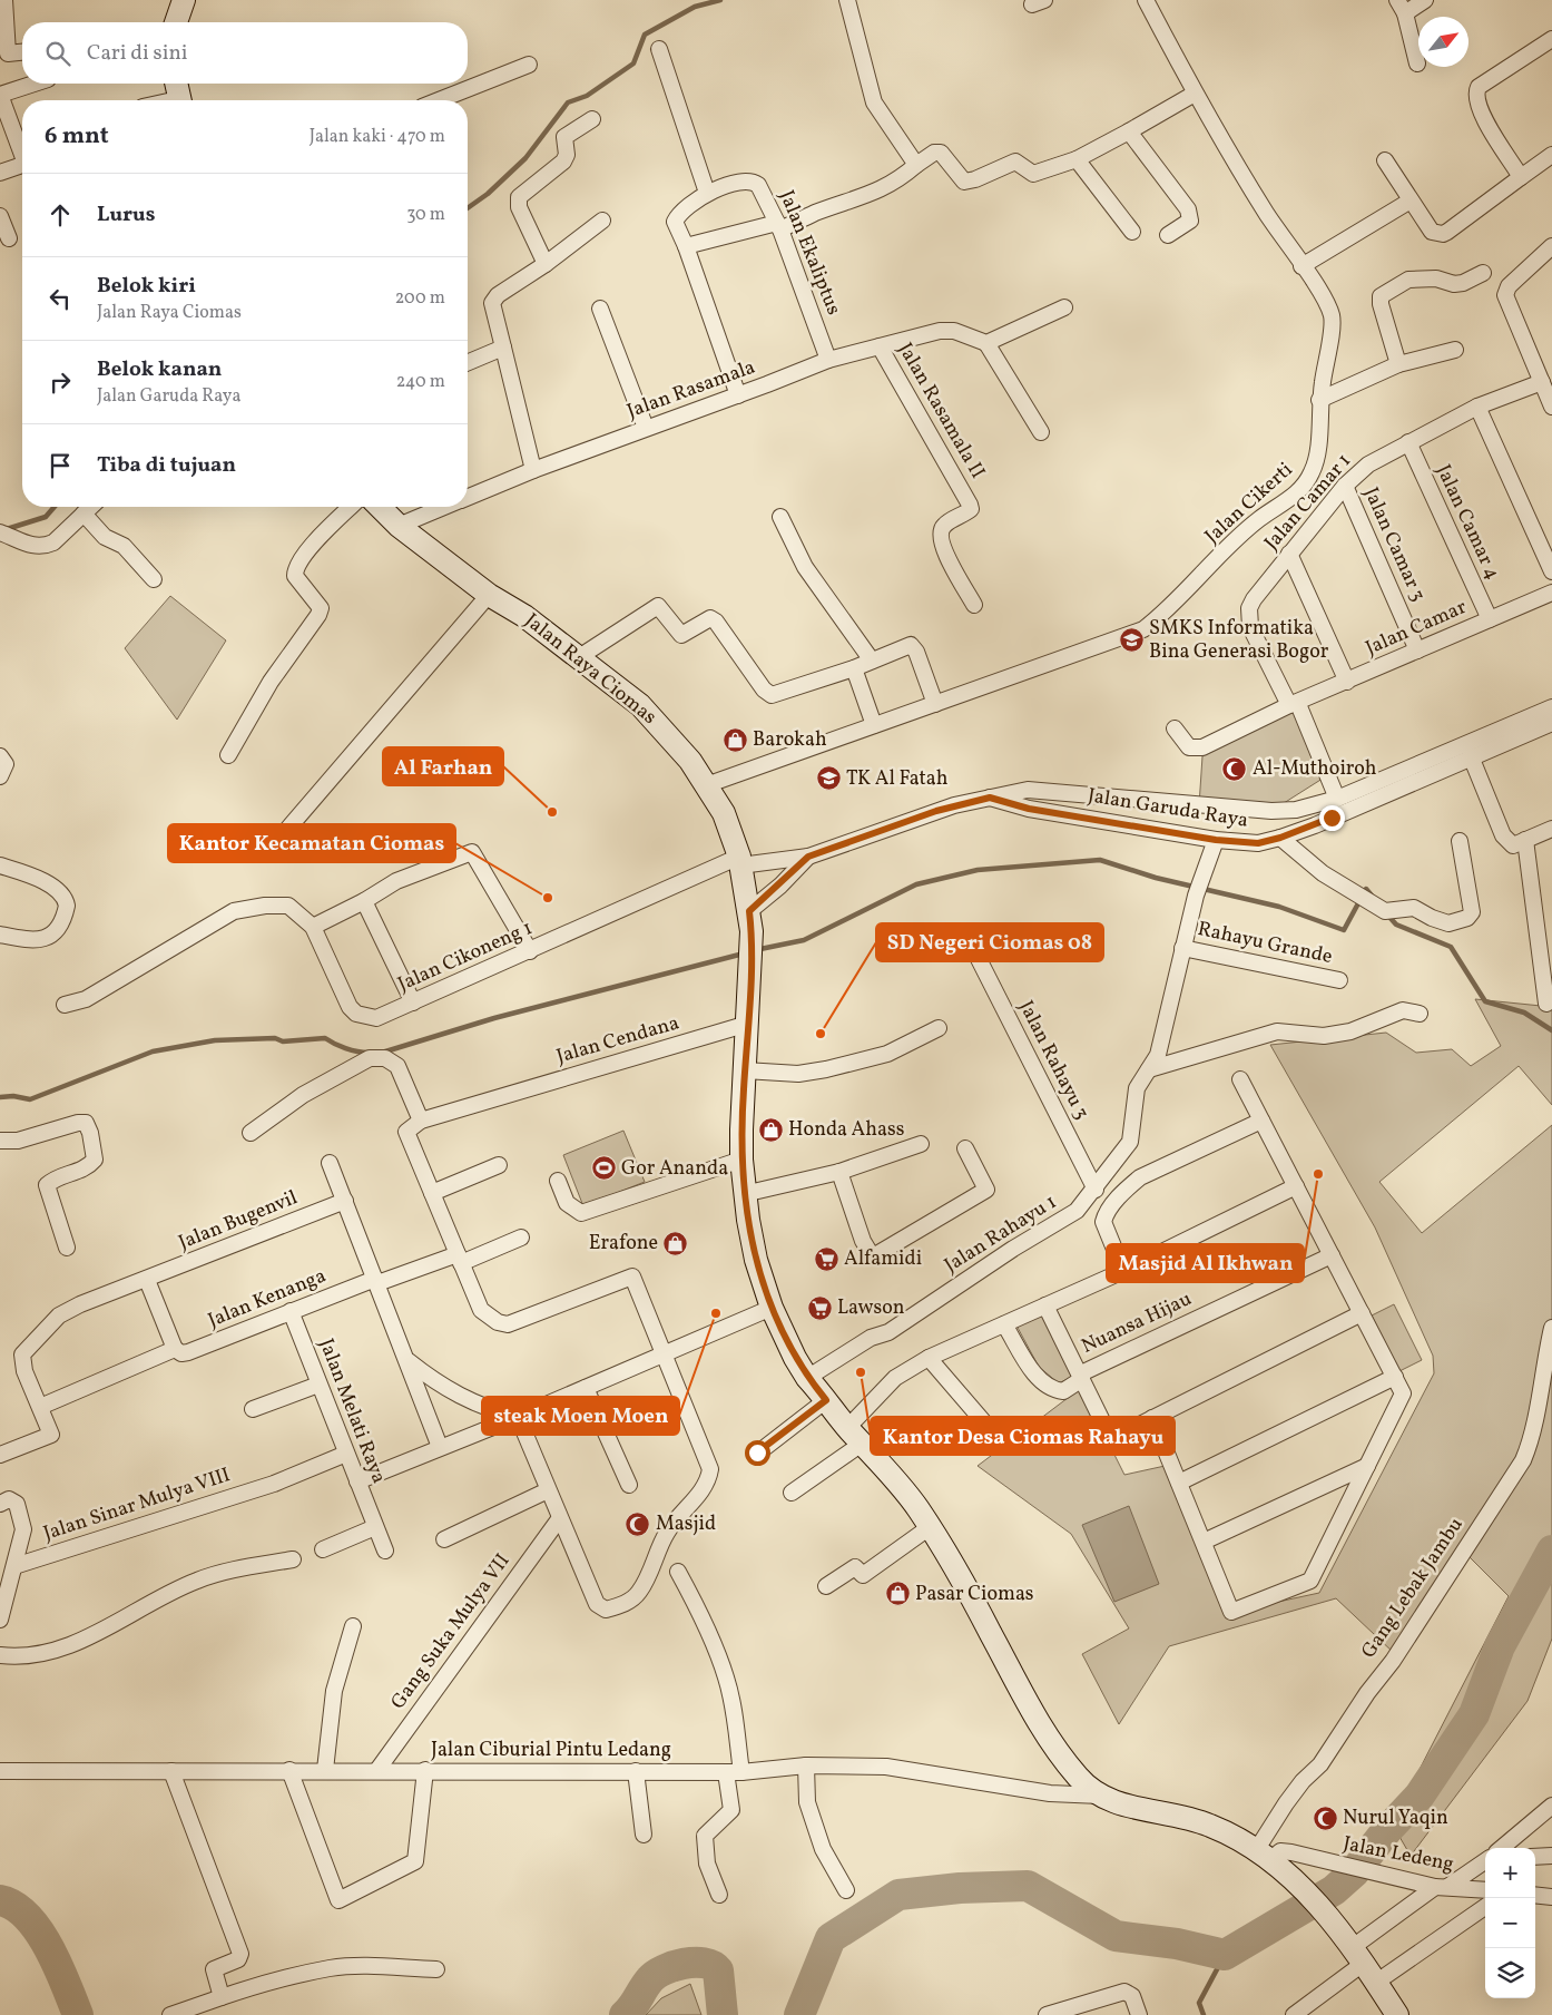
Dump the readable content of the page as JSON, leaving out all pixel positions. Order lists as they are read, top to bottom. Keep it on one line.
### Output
{"streets":{"main road":["Jalan Raya Ciomas"],"street":["Jalan Ekaliptus","Jalan Rasamala","Jalan Rasamala II","Jalan Camar 1","Jalan Cikerti","Jalan Camar 4","Jalan Camar 3","Jalan Camar","Jalan Garuda Raya","Rahayu Grande","Jalan Cikoneng 1","Jalan Cendana","Jalan Rahayu 3","Jalan Bugenvil","Jalan Rahayu 1","Jalan Kenanga","Nuansa Hijau","Jalan Melati Raya","Jalan Sinar Mulya VIII","Gang Lebak Jambu","Gang Suka Mulya VII","Jalan Ciburial Pintu Ledang","Jalan Ledeng"]},"crossings":[["Jalan Ekaliptus","Jalan Rasamala"],["Jalan Rasamala","Jalan Rasamala II"],["Jalan Rasamala","Jalan Raya Ciomas"],["Jalan Camar 1","Jalan Camar 4"],["Jalan Camar 1","Jalan Camar 3"],["Jalan Camar 1","Jalan Camar"],["Jalan Cikerti","Jalan Raya Ciomas"],["Jalan Camar 4","Jalan Camar"],["Jalan Camar 3","Jalan Camar"],["Jalan Raya Ciomas","Jalan Garuda Raya"],["Jalan Raya Ciomas","Jalan Cikoneng 1"],["Jalan Raya Ciomas","Jalan Cendana"],["Jalan Raya Ciomas","Jalan Rahayu 1"],["Jalan Raya Ciomas","Gang Lebak Jambu"],["Jalan Raya Ciomas","Jalan Ciburial Pintu Ledang"],["Jalan Raya Ciomas","Jalan Ledeng"],["Jalan Garuda Raya","Jalan Cikoneng 1"],["Jalan Garuda Raya","Jalan Rahayu 1"],["Rahayu Grande","Jalan Rahayu 1"],["Jalan Rahayu 3","Jalan Rahayu 1"],["Jalan Bugenvil","Jalan Kenanga"],["Jalan Kenanga","Jalan Melati Raya"],["Jalan Melati Raya","Jalan Sinar Mulya VIII"],["Gang Lebak Jambu","Jalan Ledeng"],["Gang Suka Mulya VII","Jalan Ciburial Pintu Ledang"]],"places":{"school or university":["SMKS Informatika Bina Generasi Bogor","TK Al Fatah"],"shop":["Barokah","Honda Ahass","Erafone","Pasar Ciomas"],"mosque":["Al-Muthoiroh","Masjid","Nurul Yaqin"],"other":["Al Farhan","Kantor Kecamatan Ciomas","SD Negeri Ciomas 08","Masjid Al Ikhwan","steak Moen Moen","Kantor Desa Ciomas Rahayu"],"sports":["Gor Ananda"],"supermarket":["Alfamidi","Lawson"]},"north":"top right","page":{"search":"Cari di sini","heading":["6 mnt","Jalan kaki · 470 m"],"list":[["Lurus","30 m"],["Belok kiri","Jalan Raya Ciomas","200 m"],["Belok kanan","Jalan Garuda Raya","240 m"],"Tiba di tujuan"],"map_buttons":["+","−"]}}
